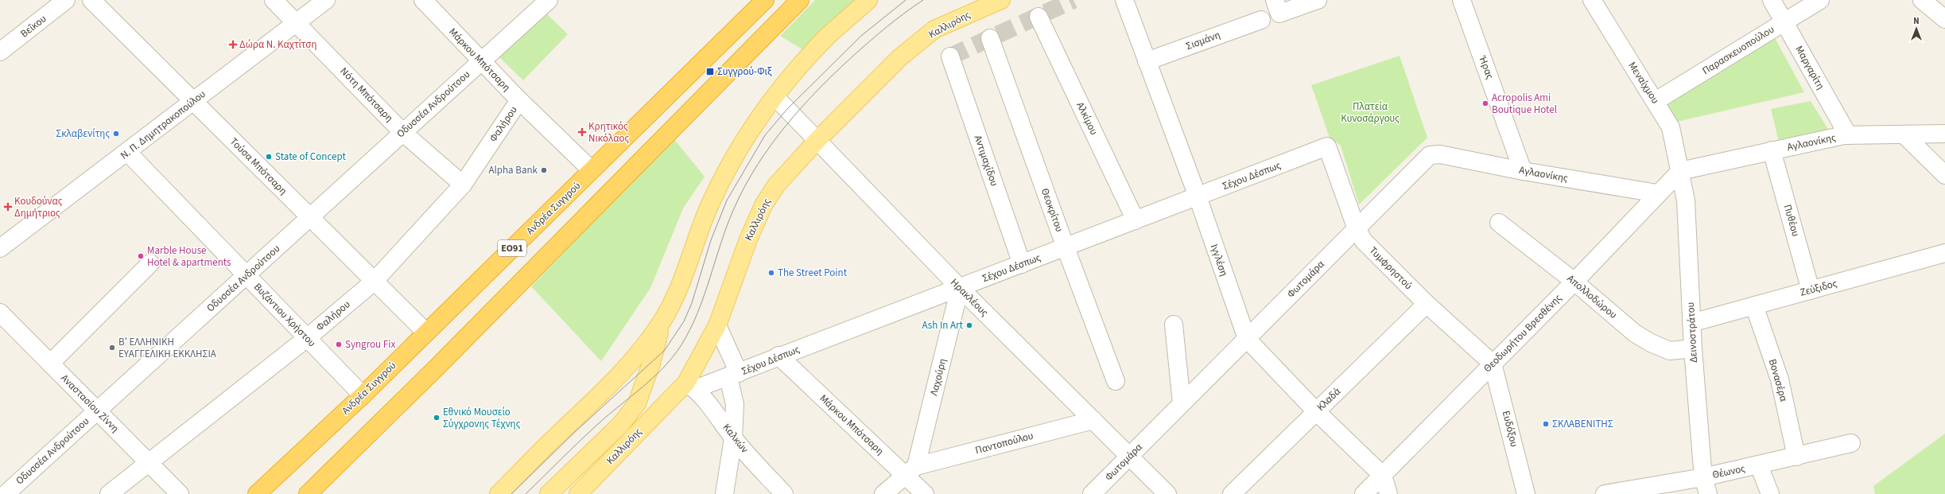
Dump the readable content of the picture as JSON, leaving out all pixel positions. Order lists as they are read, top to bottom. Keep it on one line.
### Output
{"streets":{"highway":["Ανδρέα Συγγρού","ΕΟ91"],"main road":["Καλλιρόης"],"street":["Βεΐκου","Σισμάνη","Παρασκευοπούλου","Μάρκου Μπότσαρη","Ήρας","Μαργαρίτη","Μεναίχμου","Νότη Μπότσαρη","Οδυσσέα Ανδρούτσου","Αλκίμου","Φαλήρου","Ν. Π. Δημητρακοπούλου","Αγλαονίκης","Αντιμαχίδου","Τούσα Μπότσαρη","Σέχου Δέσπως","Θεοκρίτου","Πυθέου","Ιγγλέση","Τυμφρηστού","Φωτομάρα","Ζεύξιδος","Απολλοδώρου","Ηρακλέους","Βυζάντιου Χρήστου","Δεινοστράτου","Θεοδωρήτου Βρεσθένης","Λαχούρη","Βονασέρα","Κλαδά","Αναστασίου Ζίννη","Ευδόξου","Καλκών","Παντοπούλου","Θέωνος"]},"crossings":[["Καλλιρόης","Σέχου Δέσπως"],["Καλλιρόης","Ηρακλέους"],["Καλλιρόης","Καλκών"],["Σισμάνη","Ιγγλέση"],["Παρασκευοπούλου","Μαργαρίτη"],["Παρασκευοπούλου","Μεναίχμου"],["Μάρκου Μπότσαρη","Οδυσσέα Ανδρούτσου"],["Μάρκου Μπότσαρη","Φαλήρου"],["Μάρκου Μπότσαρη","Σέχου Δέσπως"],["Μάρκου Μπότσαρη","Ανδρέα Συγγρού"],["Μάρκου Μπότσαρη","Λαχούρη"],["Μάρκου Μπότσαρη","Παντοπούλου"],["Ήρας","Αγλαονίκης"],["Μαργαρίτη","Αγλαονίκης"],["Μεναίχμου","Αγλαονίκης"],["Μεναίχμου","Δεινοστράτου"],["Μεναίχμου","Θεοδωρήτου Βρεσθένης"],["Νότη Μπότσαρη","Οδυσσέα Ανδρούτσου"],["Νότη Μπότσαρη","Φαλήρου"],["Νότη Μπότσαρη","Ν. Π. Δημητρακοπούλου"],["Οδυσσέα Ανδρούτσου","Τούσα Μπότσαρη"],["Οδυσσέα Ανδρούτσου","Βυζάντιου Χρήστου"],["Οδυσσέα Ανδρούτσου","Αναστασίου Ζίννη"],["Αλκίμου","Σέχου Δέσπως"],["Φαλήρου","Τούσα Μπότσαρη"],["Φαλήρου","Βυζάντιου Χρήστου"],["Φαλήρου","Αναστασίου Ζίννη"],["Ν. Π. Δημητρακοπούλου","Τούσα Μπότσαρη"],["Ν. Π. Δημητρακοπούλου","Βυζάντιου Χρήστου"],["Αγλαονίκης","Πυθέου"],["Αγλαονίκης","Φωτομάρα"],["Αγλαονίκης","Δεινοστράτου"],["Αγλαονίκης","Θεοδωρήτου Βρεσθένης"],["Αντιμαχίδου","Σέχου Δέσπως"],["Τούσα Μπότσαρη","Ανδρέα Συγγρού"],["Σέχου Δέσπως","Θεοκρίτου"],["Σέχου Δέσπως","Ιγγλέση"],["Σέχου Δέσπως","Τυμφρηστού"],["Σέχου Δέσπως","Ηρακλέους"],["Σέχου Δέσπως","Λαχούρη"],["Σέχου Δέσπως","Καλκών"],["Ανδρέα Συγγρού","Βυζάντιου Χρήστου"],["Πυθέου","Ζεύξιδος"],["Ιγγλέση","Φωτομάρα"],["Ιγγλέση","Θεοδωρήτου Βρεσθένης"],["Ιγγλέση","Κλαδά"],["Τυμφρηστού","Φωτομάρα"],["Τυμφρηστού","Θεοδωρήτου Βρεσθένης"],["Τυμφρηστού","Κλαδά"],["Τυμφρηστού","Ευδόξου"],["Φωτομάρα","Ηρακλέους"],["Ζεύξιδος","Δεινοστράτου"],["Ζεύξιδος","Βονασέρα"],["Απολλοδώρου","Δεινοστράτου"],["Απολλοδώρου","Θεοδωρήτου Βρεσθένης"],["Ηρακλέους","Λαχούρη"],["Ηρακλέους","Παντοπούλου"],["Δεινοστράτου","Θεοδωρήτου Βρεσθένης"],["Δεινοστράτου","Θέωνος"],["Θεοδωρήτου Βρεσθένης","Ευδόξου"],["Λαχούρη","Παντοπούλου"],["Βονασέρα","Θέωνος"]],"parks":["Πλατεία Κυνοσάργους"],"places":{"health":["Δώρα Ν. Καχτίτση","Κρητικός Νικόλαος","Κουδούνας Δημήτριος"],"transit":["Συγγρού-Φιξ"],"other":["Acropolis Ami Boutique Hotel","Σκλαβενίτης","State of Concept","Alpha Bank","Marble House Hotel & apartments","The Street Point","Ash In Art","Syngrou Fix","Β' ΕΛΛΗΝΙΚΗ ΕΥΑΓΓΕΛΙΚΗ ΕΚΚΛΗΣΙΑ","Εθνικό Μουσείο Σύγχρονης Τέχνης","ΣΚΛΑΒΕΝΙΤΗΣ"]},"north":"top"}
